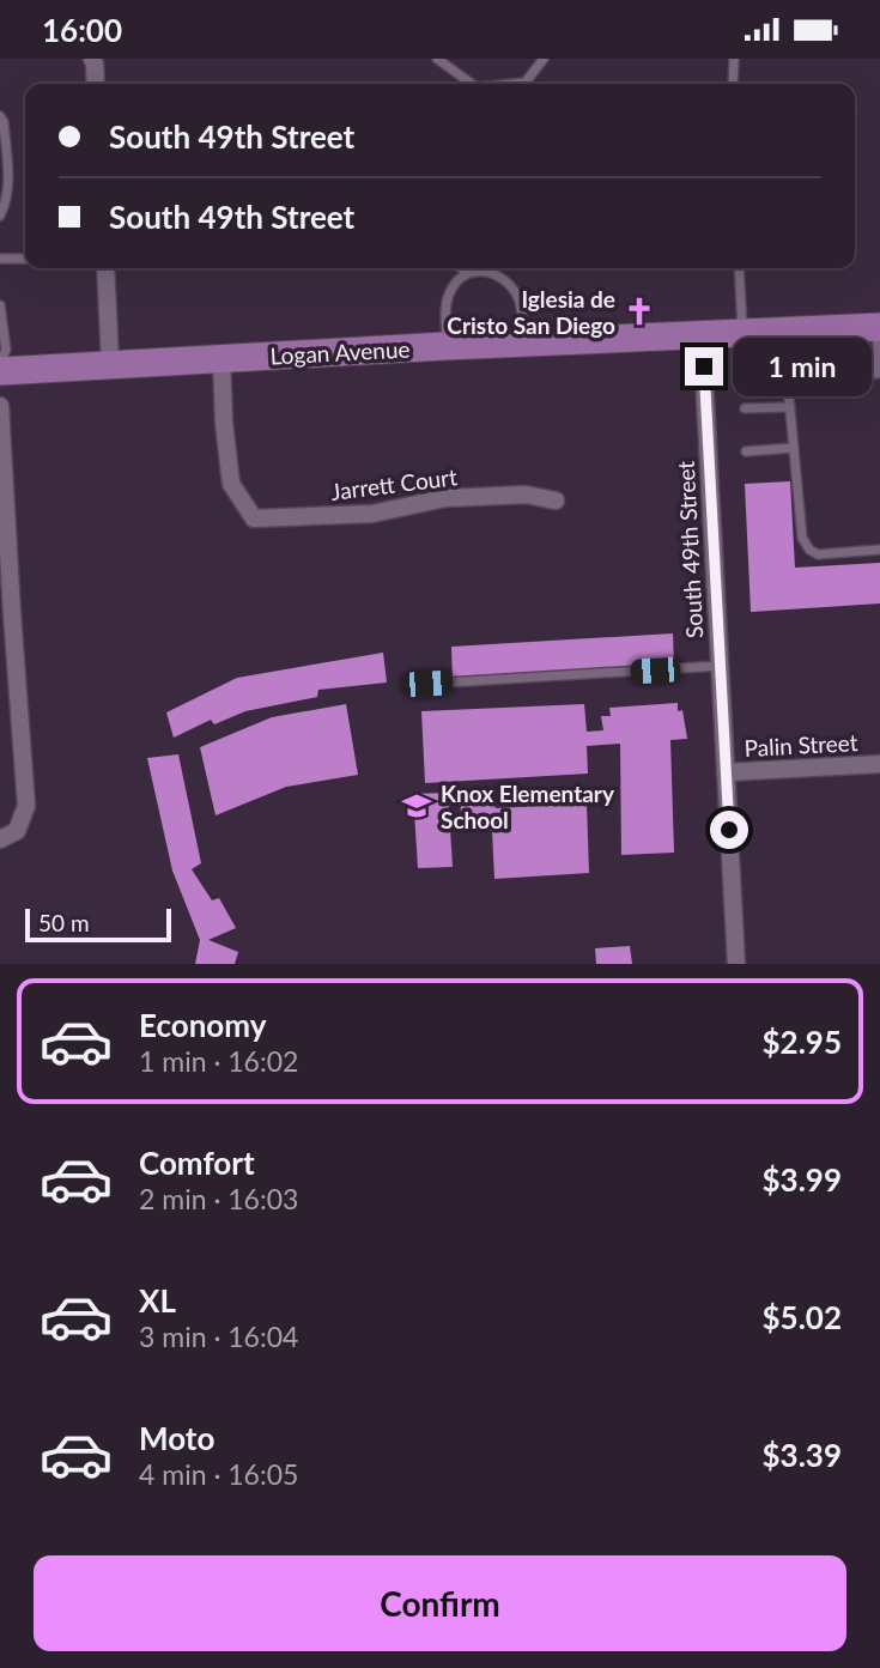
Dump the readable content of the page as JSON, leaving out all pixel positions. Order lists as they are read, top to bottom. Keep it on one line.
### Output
{"streets":{"main road":["Logan Avenue"],"street":["Jarrett Court","South 49th Street","Palin Street"]},"crossings":[["Logan Avenue","Jarrett Court"],["Logan Avenue","South 49th Street"],["South 49th Street","Palin Street"]],"places":{"church":["Iglesia de Cristo San Diego"],"school or university":["Knox Elementary School"]},"scale_bar":"50 m","page":{"status":"16:00","banner":["South 49th Street","South 49th Street"],"bubble":"1 min","scale":"50 m","list":[{"name":"Economy","note":"1 min · 16:02","value":"$2.95"},{"name":"Comfort","note":"2 min · 16:03","value":"$3.99"},{"name":"XL","note":"3 min · 16:04","value":"$5.02"},{"name":"Moto","note":"4 min · 16:05","value":"$3.39"}],"buttons":"Confirm"}}
